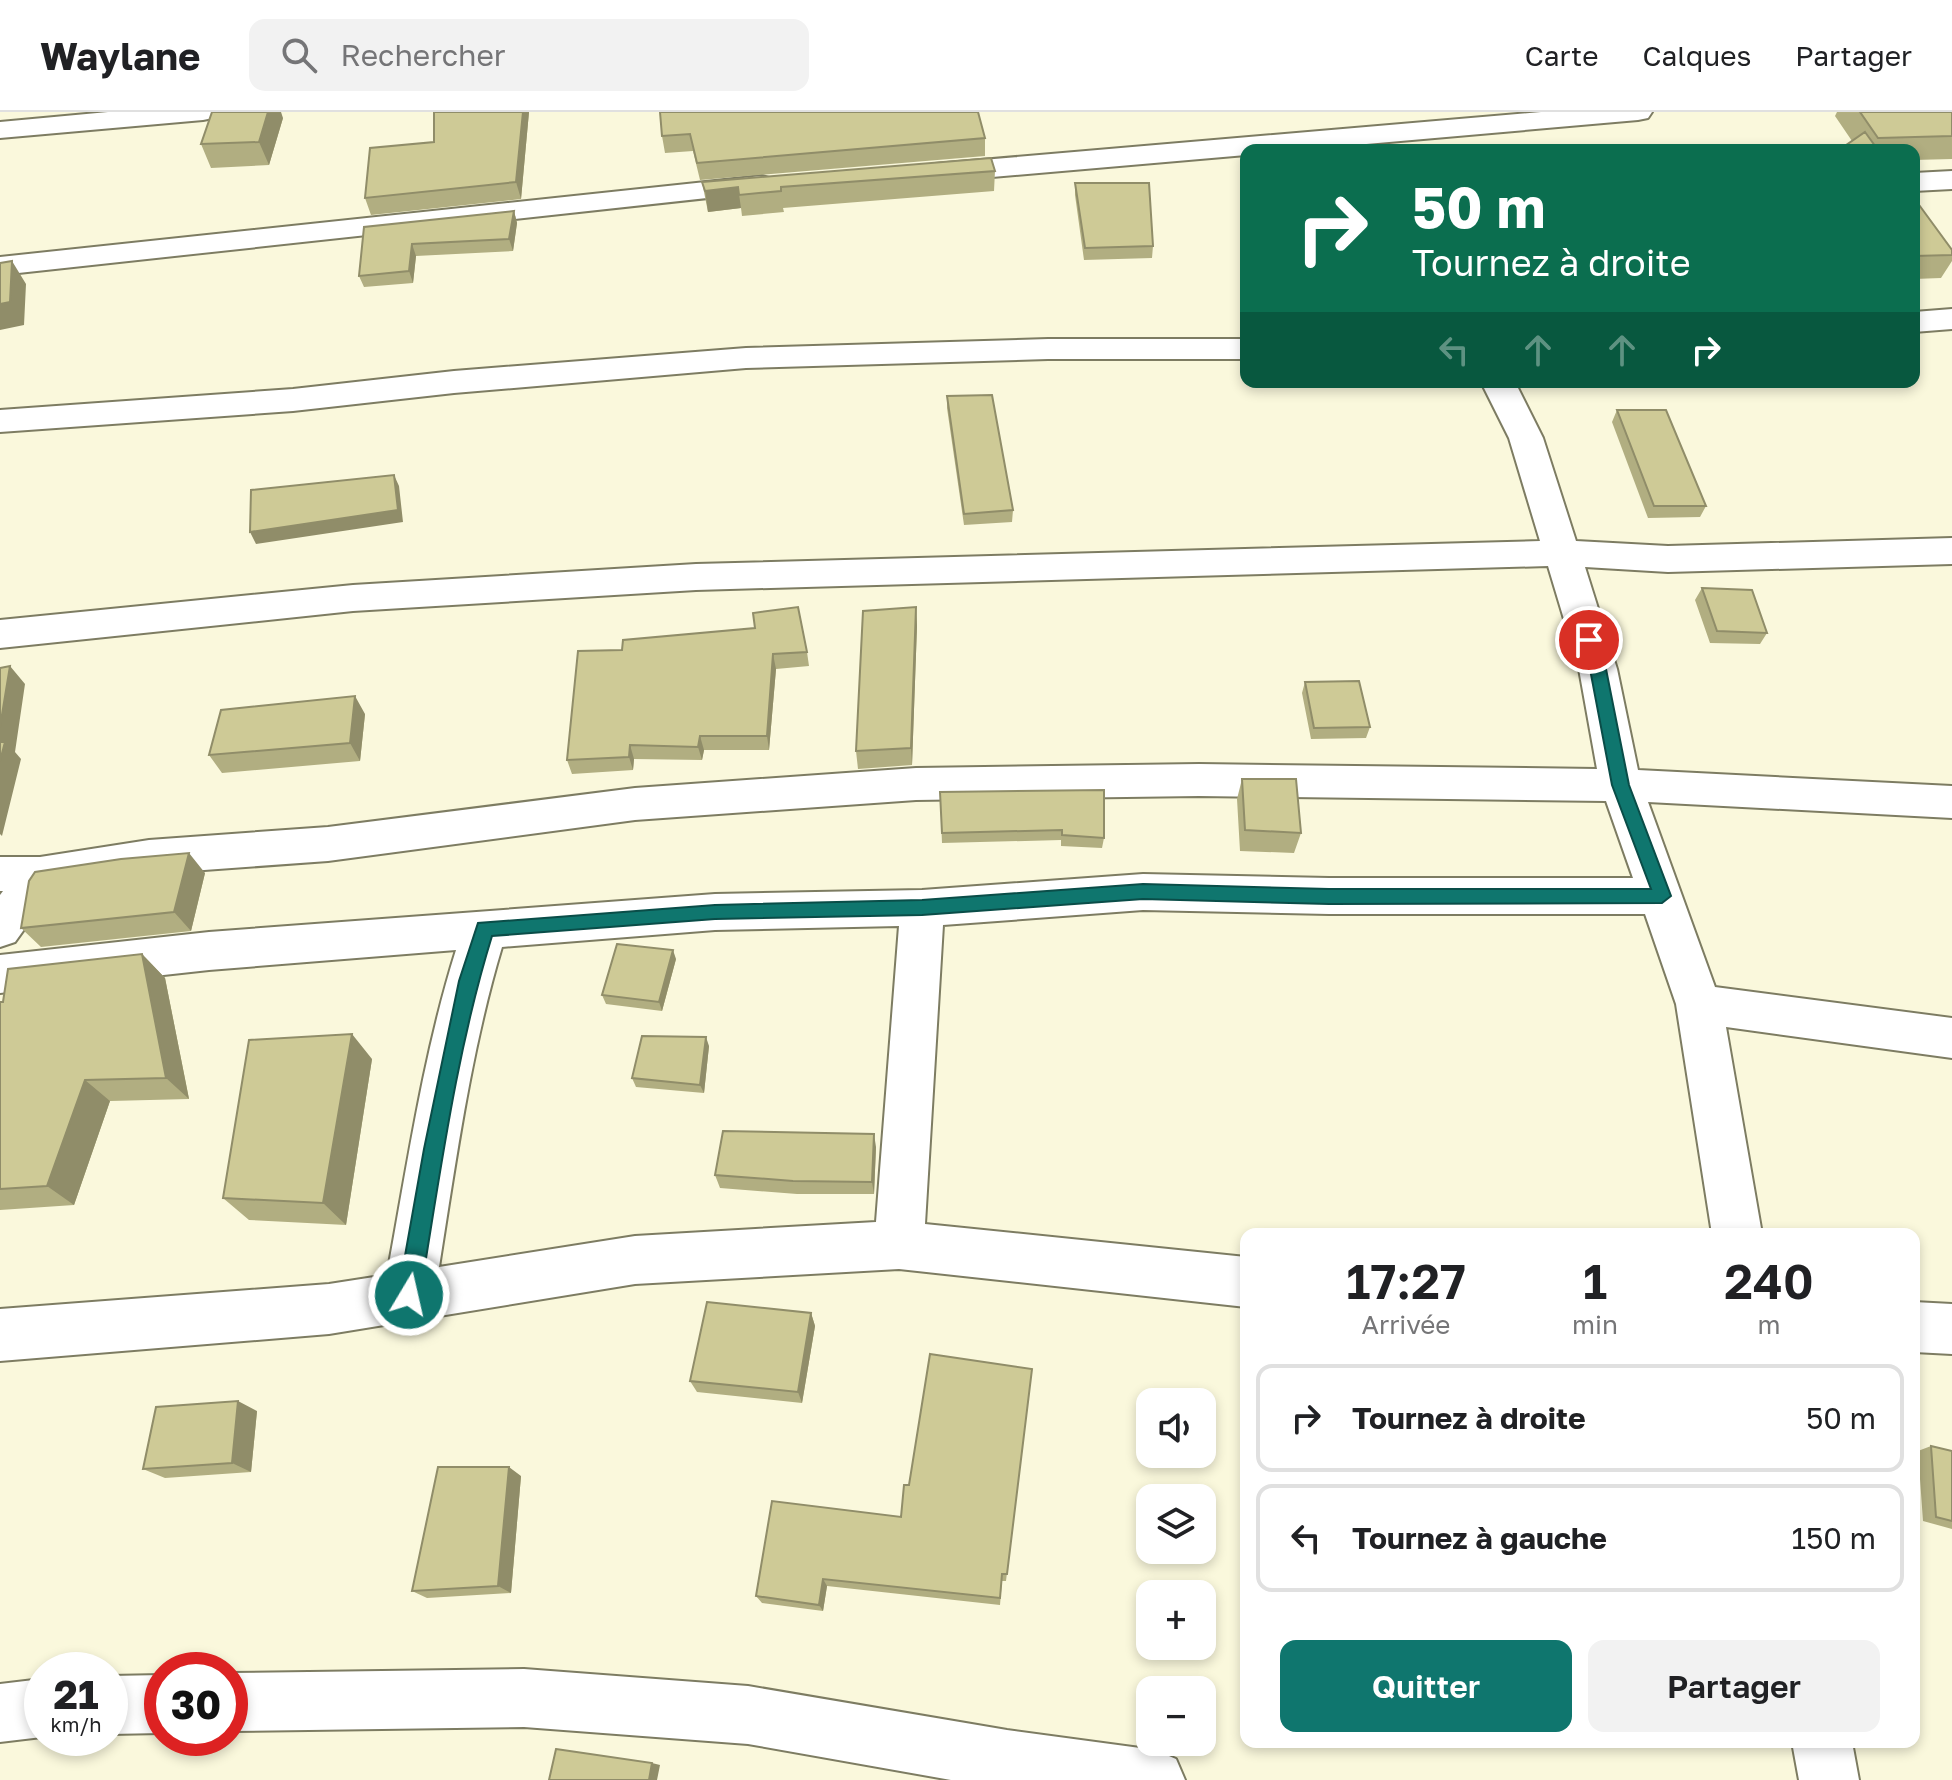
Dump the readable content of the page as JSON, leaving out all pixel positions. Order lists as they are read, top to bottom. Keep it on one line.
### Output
{"page":{"header":"Waylane","search":"Rechercher","nav":["Carte","Calques","Partager"],"turn":["50 m","Tournez à droite"],"eta":["17:27","Arrivée","1","min","240","m"],"list":[{"name":"Tournez à droite","value":"50 m"},{"name":"Tournez à gauche","value":"150 m"}],"map_buttons":["+","−"],"buttons":["Quitter","Partager"],"speed":"21 km/h","limit":"30"}}
